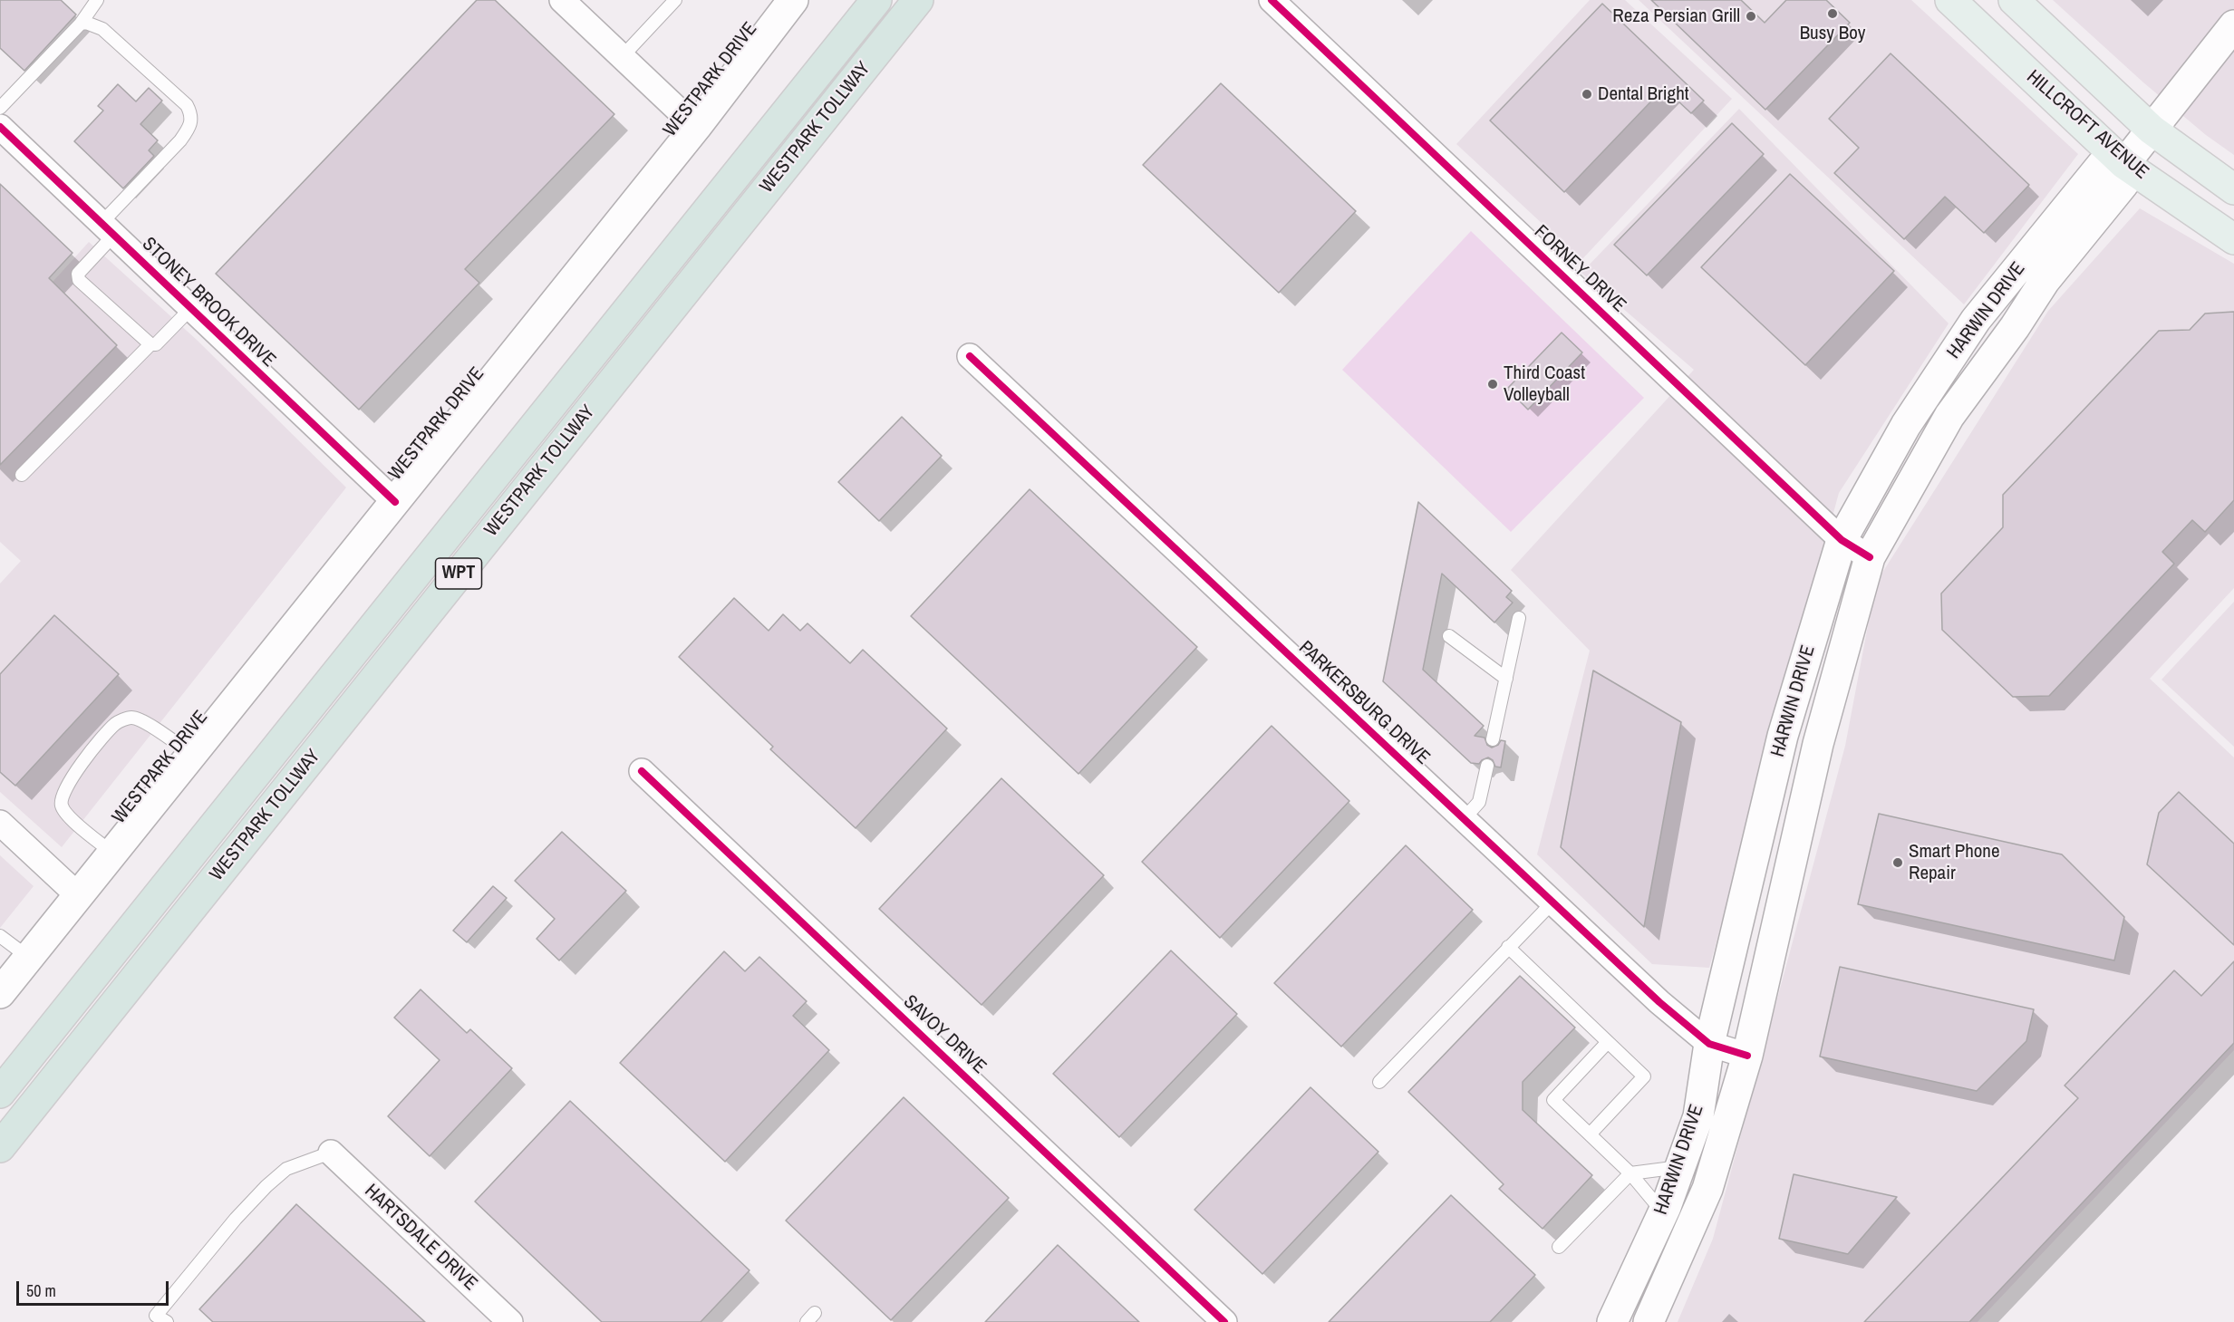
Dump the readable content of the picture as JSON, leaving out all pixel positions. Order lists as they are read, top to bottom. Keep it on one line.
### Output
{"streets":{"highway":["WESTPARK TOLLWAY","WPT"],"main road":["WESTPARK DRIVE","HILLCROFT AVENUE","HARWIN DRIVE"],"street":["FORNEY DRIVE","STONEY BROOK DRIVE","PARKERSBURG DRIVE","SAVOY DRIVE","HARTSDALE DRIVE"]},"crossings":[["WESTPARK DRIVE","STONEY BROOK DRIVE"],["HILLCROFT AVENUE","HARWIN DRIVE"],["FORNEY DRIVE","HARWIN DRIVE"],["HARWIN DRIVE","PARKERSBURG DRIVE"]],"places":["Busy Boy","Reza Persian Grill","Dental Bright","Third Coast Volleyball","Smart Phone Repair"],"scale_bar":"50 m"}
